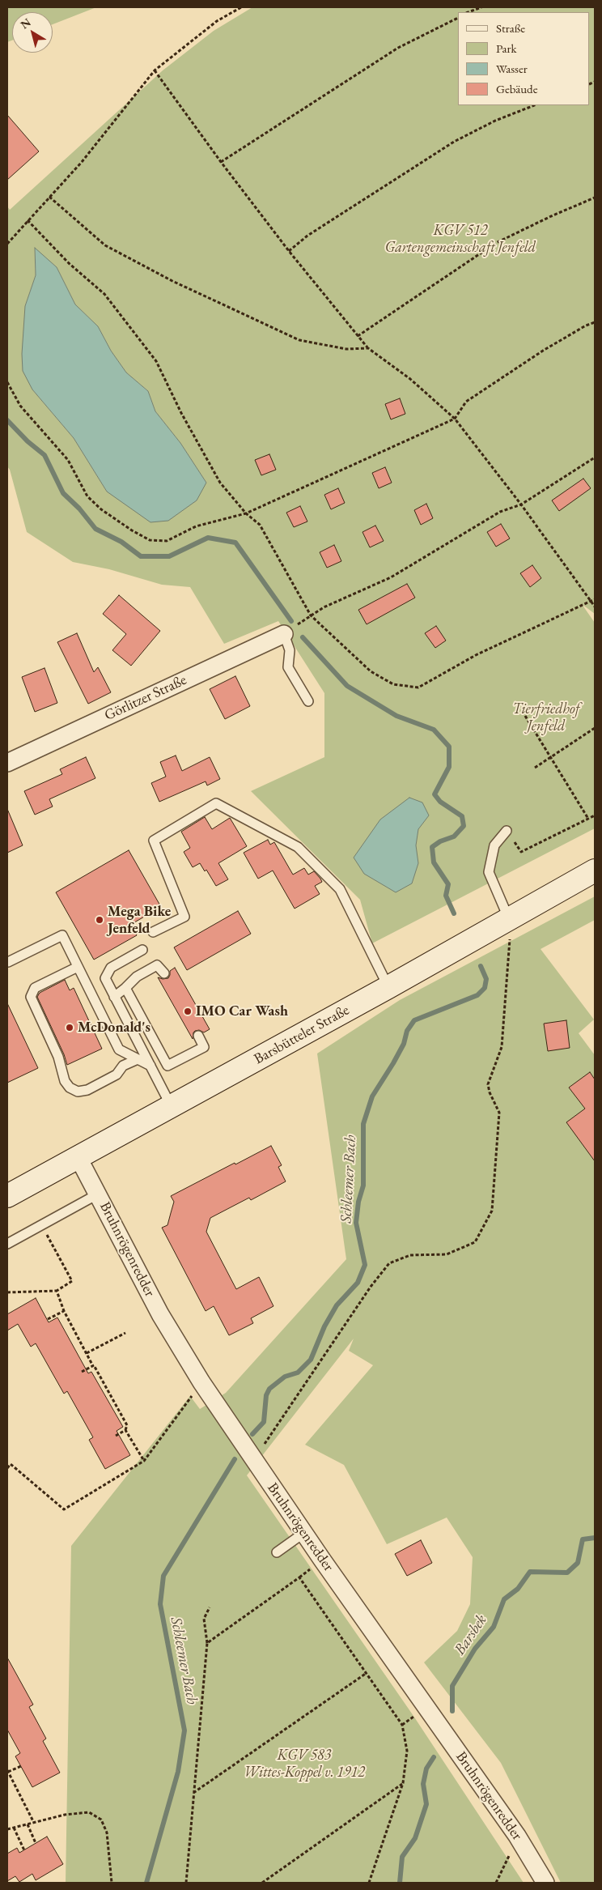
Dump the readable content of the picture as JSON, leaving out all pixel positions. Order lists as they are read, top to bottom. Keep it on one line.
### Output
{"streets":{"main road":["Barsbütteler Straße"],"street":["Görlitzer Straße","Bruhnrögenredder"]},"crossings":[["Barsbütteler Straße","Bruhnrögenredder"]],"water":["Schleemer Bach","Barsbek"],"parks":["KGV 512 Gartengemeinschaft Jenfeld","Tierfriedhof Jenfeld","KGV 583 Wittes-Koppel v. 1912"],"places":["Mega Bike Jenfeld","IMO Car Wash","McDonald's"],"legend":["Straße","Park","Wasser","Gebäude"],"north":"top left"}
